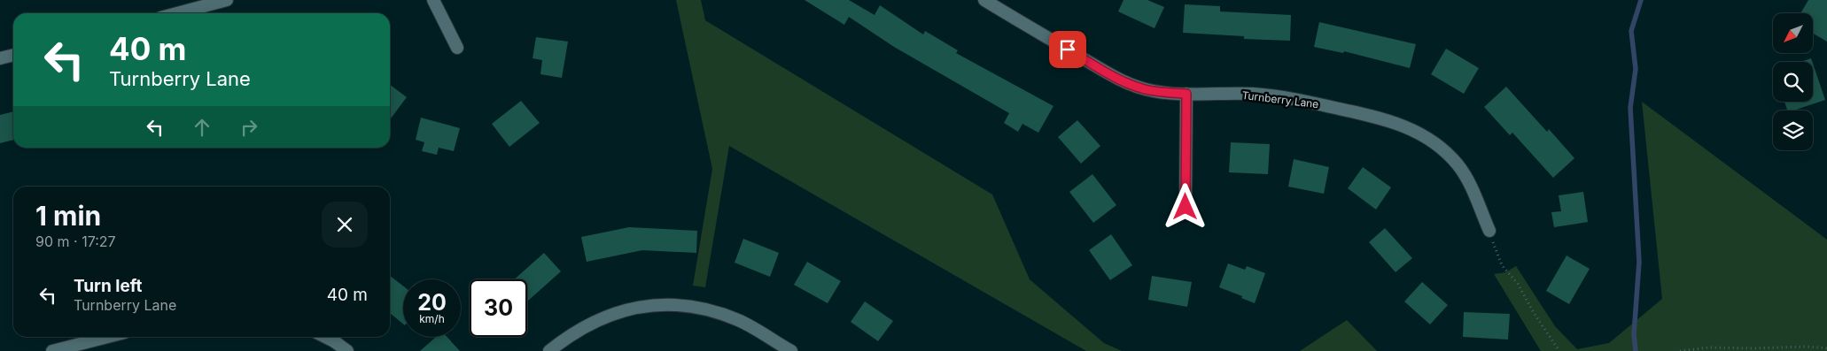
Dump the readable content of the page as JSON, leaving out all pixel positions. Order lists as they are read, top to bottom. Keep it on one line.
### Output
{"streets":{"street":["Turnberry Lane"]},"north":"bottom left","page":{"turn":["40 m","Turnberry Lane"],"heading":["1 min","90 m · 17:27"],"list":[{"name":"Turn left","note":"Turnberry Lane","value":"40 m"}],"speed":"20 km/h","limit":"30"}}
